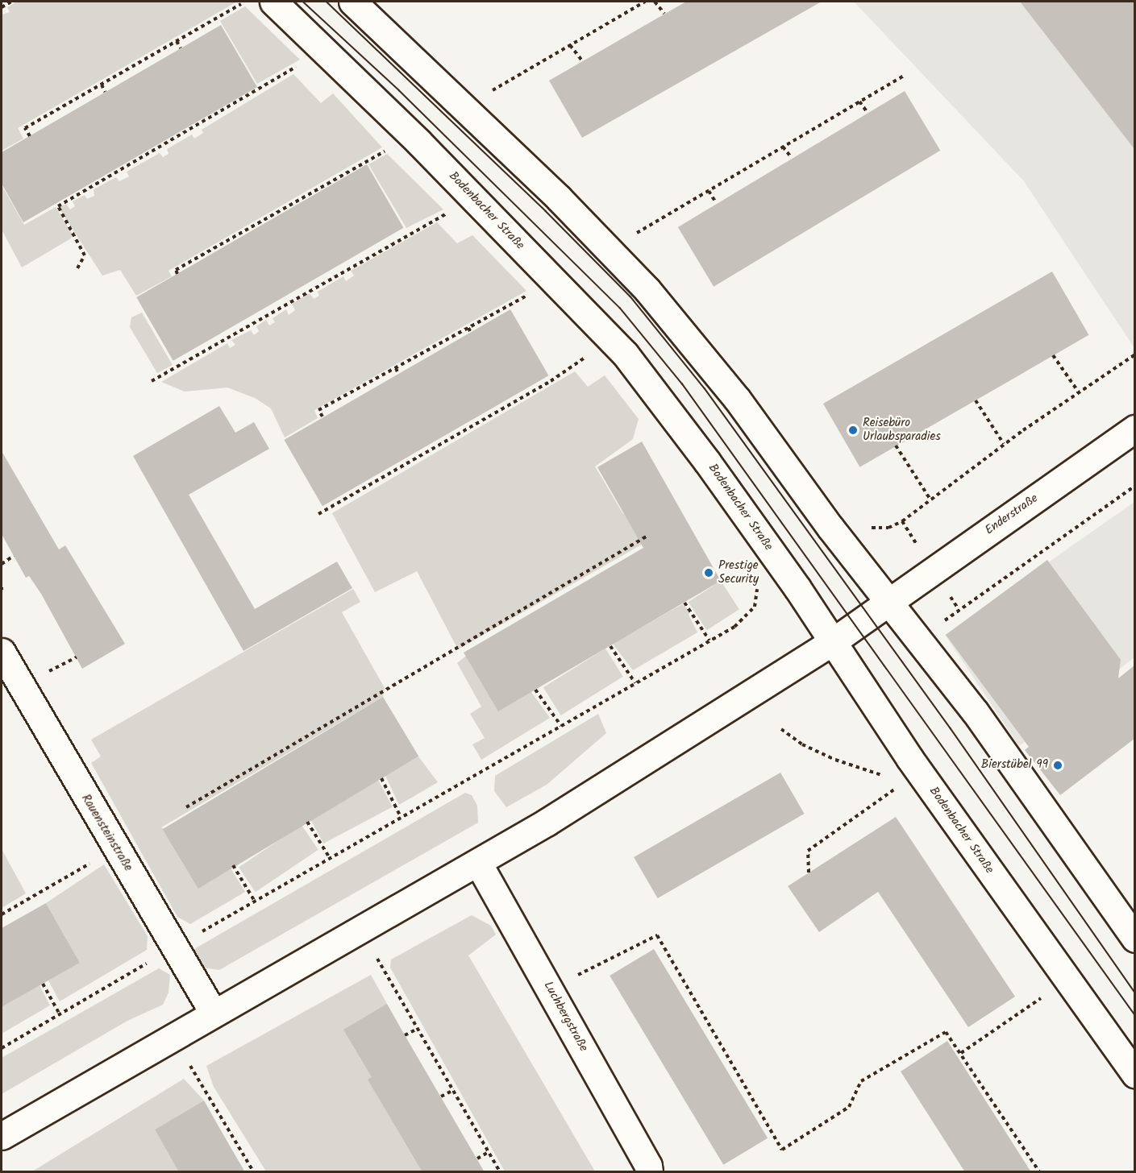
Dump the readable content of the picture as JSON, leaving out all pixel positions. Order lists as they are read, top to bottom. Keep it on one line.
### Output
{"streets":{"street":["Bodenbacher Straße","Enderstraße","Rauensteinstraße","Luchbergstraße"]},"crossings":[["Bodenbacher Straße","Enderstraße"],["Enderstraße","Rauensteinstraße"],["Enderstraße","Luchbergstraße"]],"places":["Reisebüro Urlaubsparadies","Prestige Security","Bierstübel 99"]}
